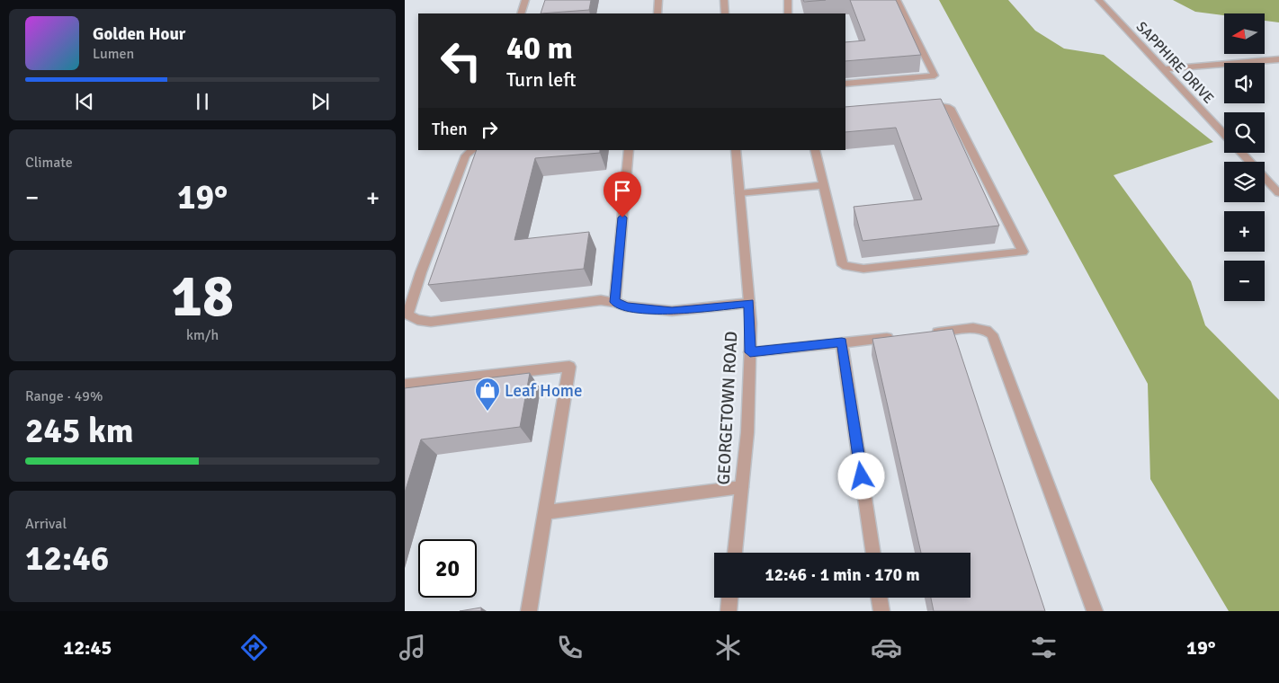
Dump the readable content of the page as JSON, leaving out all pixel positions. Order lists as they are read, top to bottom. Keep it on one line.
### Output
{"streets":{"street":["SAPPHIRE DRIVE","GEORGETOWN ROAD"]},"places":{"shop":["Leaf Home"]},"north":"left","page":{"map_buttons":["+","−"],"turn":["40 m","Turn left"],"song":["Golden Hour","Lumen"],"then":"Then","tile":["Climate",["18","km/h"],["Range · 49%","245 km"],["Arrival","12:46"]],"heat":["−","19°","+"],"limit":"20","trip":"12:46 · 1 min · 170 m","tabs":["12:45","19°"]}}
